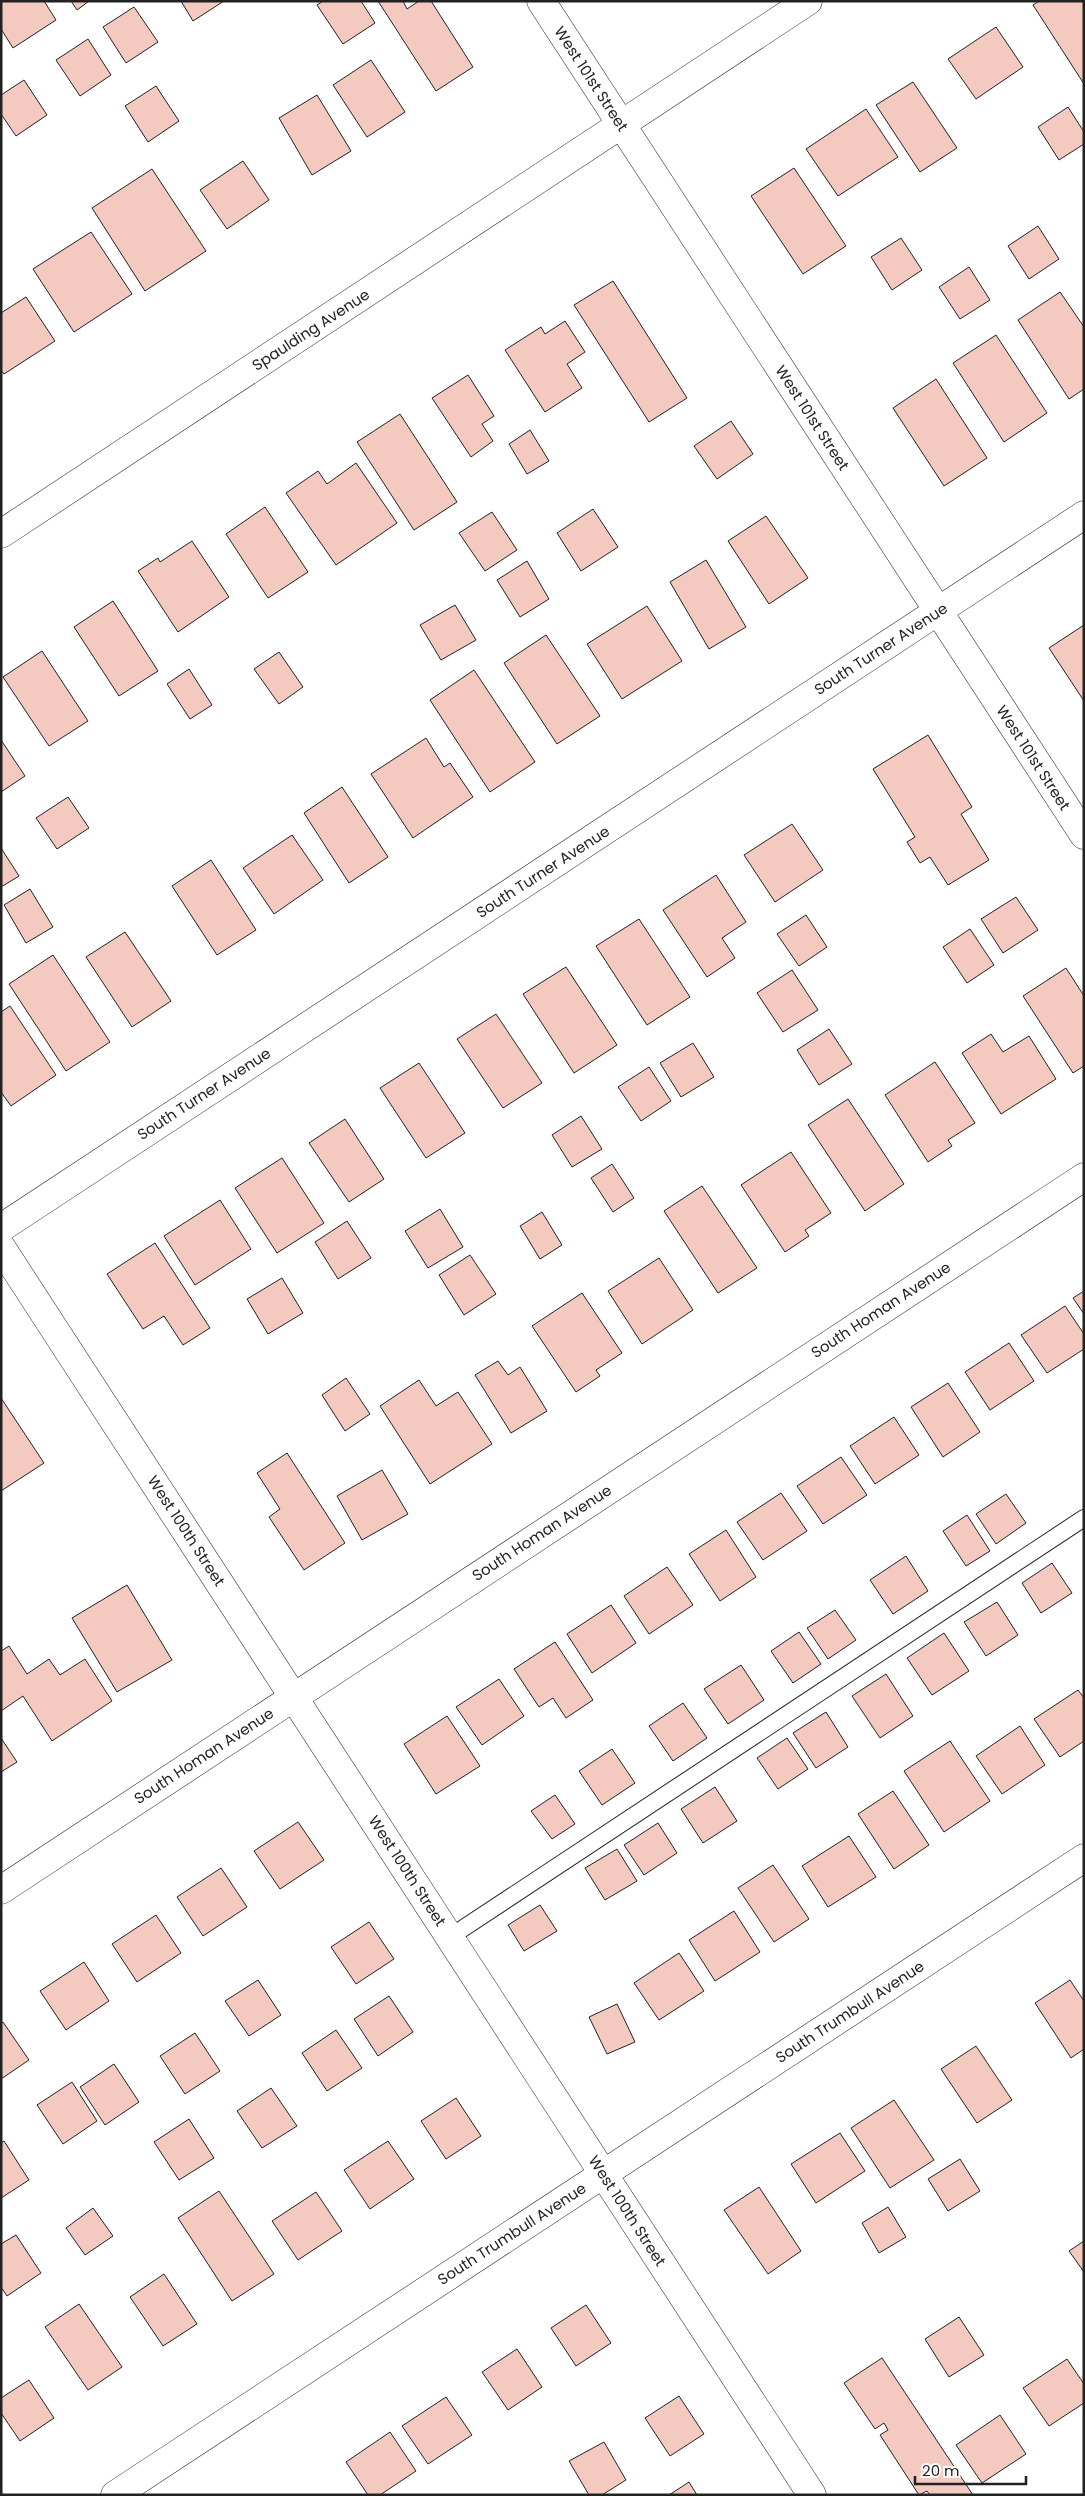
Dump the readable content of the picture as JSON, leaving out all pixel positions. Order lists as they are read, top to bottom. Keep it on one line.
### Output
{"streets":{"street":["West 101st Street","Spaulding Avenue","South Turner Avenue","South Homan Avenue","West 100th Street","South Trumbull Avenue"]},"crossings":[["West 101st Street","Spaulding Avenue"],["West 101st Street","South Turner Avenue"],["South Homan Avenue","West 100th Street"],["West 100th Street","South Trumbull Avenue"]],"scale_bar":"20 m"}
